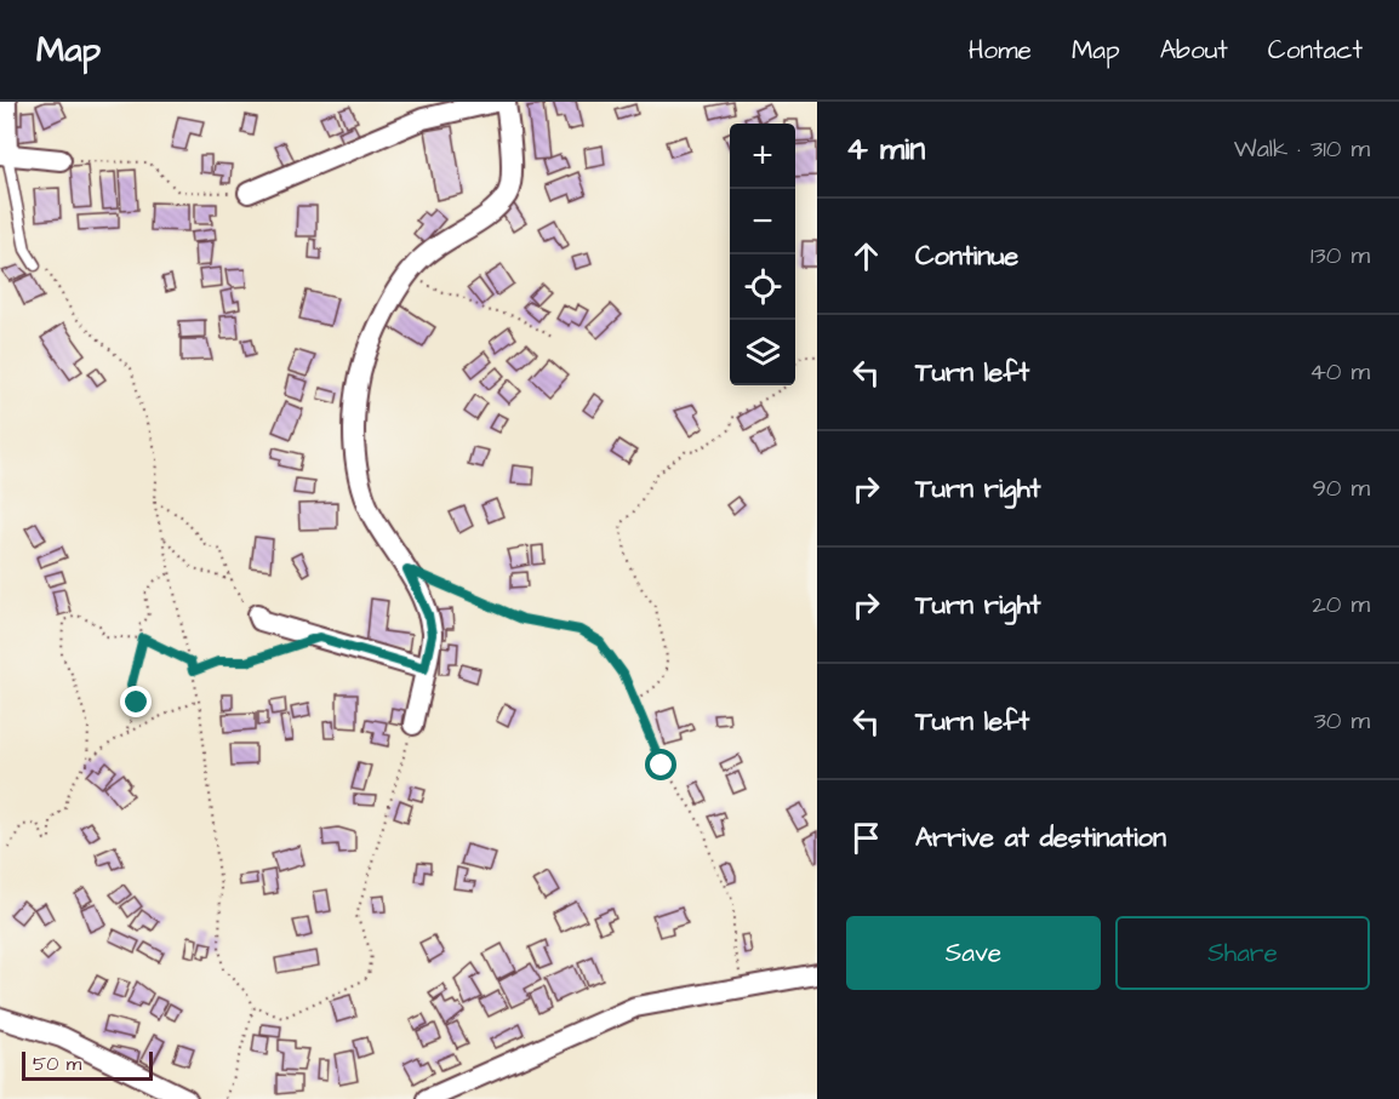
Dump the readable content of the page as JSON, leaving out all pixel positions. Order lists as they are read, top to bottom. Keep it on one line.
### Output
{"scale_bar":"50 m","page":{"header":"Map","nav":["Home","Map","About","Contact"],"heading":["4 min","Walk · 310 m"],"map_buttons":["+","−"],"list":[["Continue","130 m"],["Turn left","40 m"],["Turn right","90 m"],["Turn right","20 m"],["Turn left","30 m"],"Arrive at destination"],"buttons":["Save","Share"],"scale":"50 m"}}
